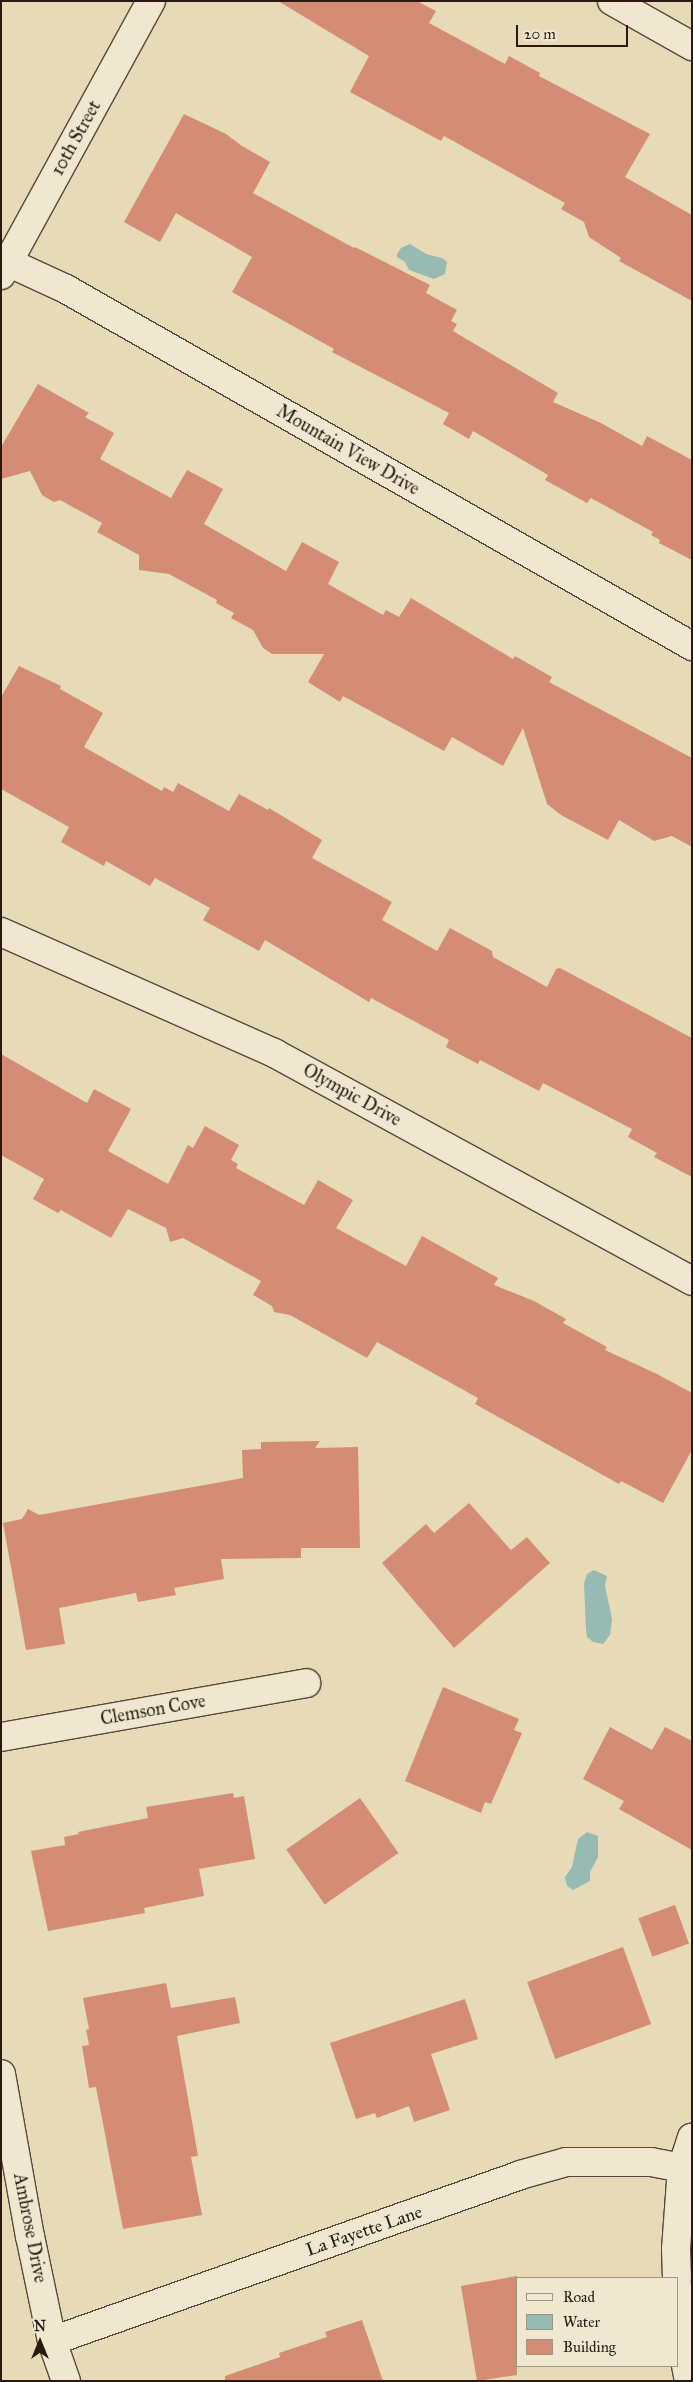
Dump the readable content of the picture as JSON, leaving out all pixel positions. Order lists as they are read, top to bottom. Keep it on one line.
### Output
{"streets":{"street":["10th Street","Mountain View Drive","Olympic Drive","Clemson Cove","Ambrose Drive","La Fayette Lane"]},"crossings":[["10th Street","Mountain View Drive"],["Ambrose Drive","La Fayette Lane"]],"legend":["Road","Water","Building"],"scale_bar":"20 m","north":"top"}
